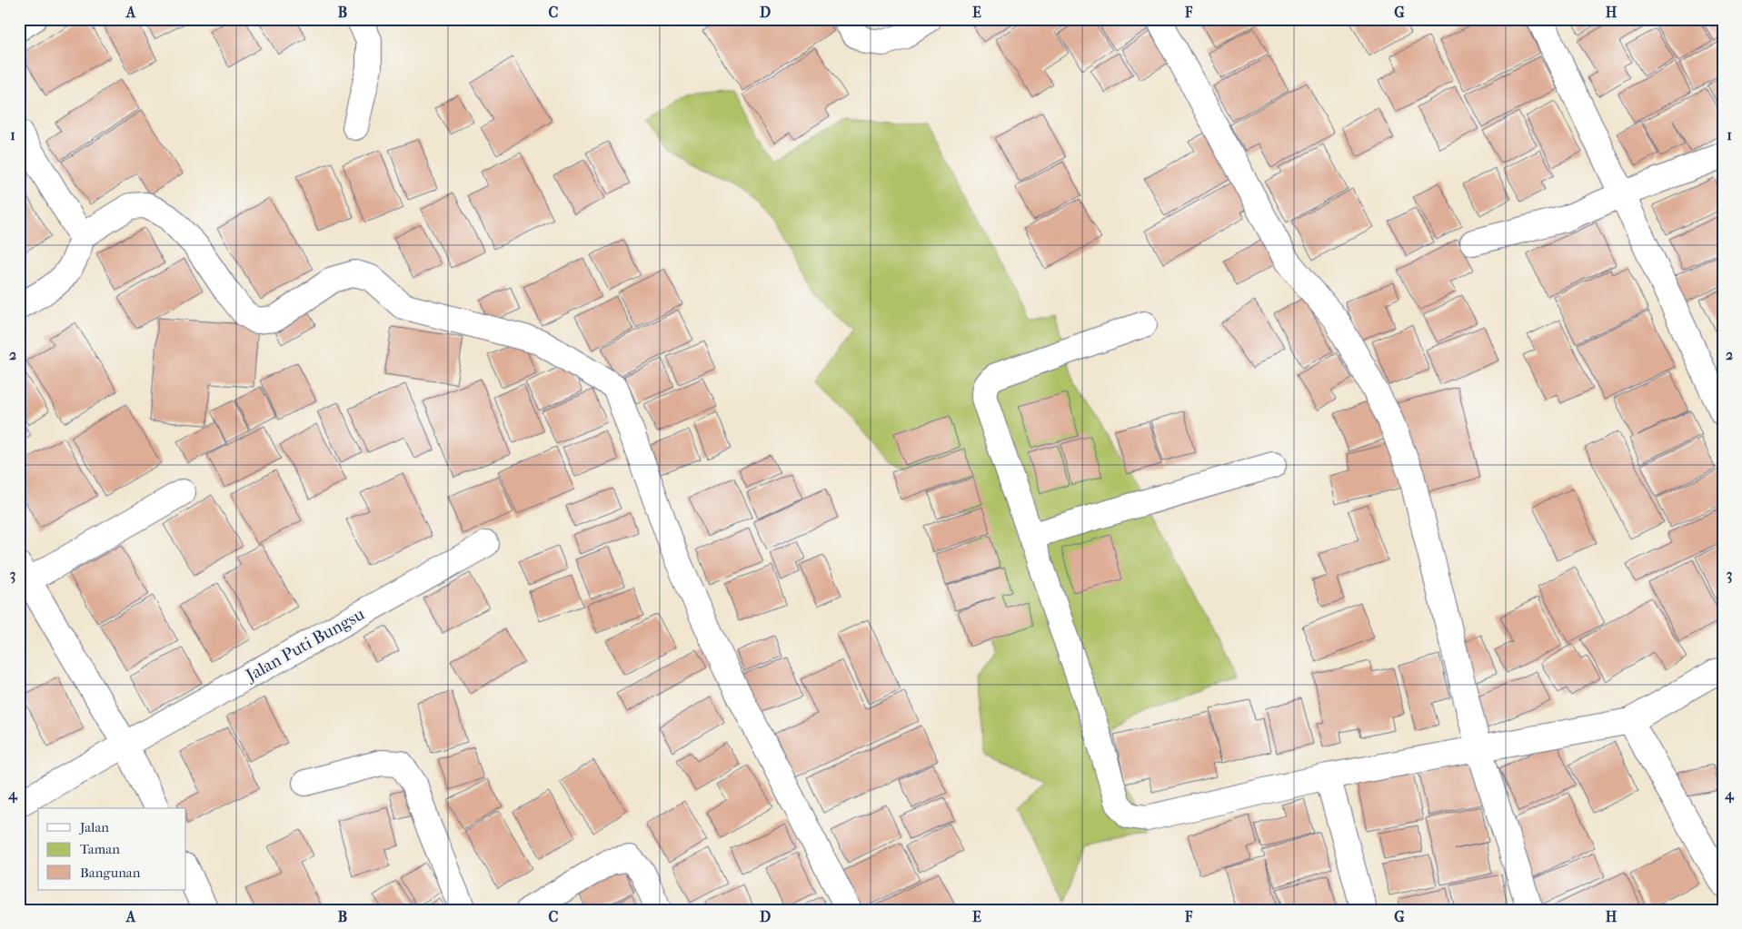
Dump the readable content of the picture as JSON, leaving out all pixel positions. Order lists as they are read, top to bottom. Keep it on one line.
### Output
{"streets":{"street":["Jalan Puti Bungsu"]},"legend":["Jalan","Taman","Bangunan"],"grid":{"columns":["A","B","C","D","E","F","G","H"],"rows":["1","2","3","4"]}}
